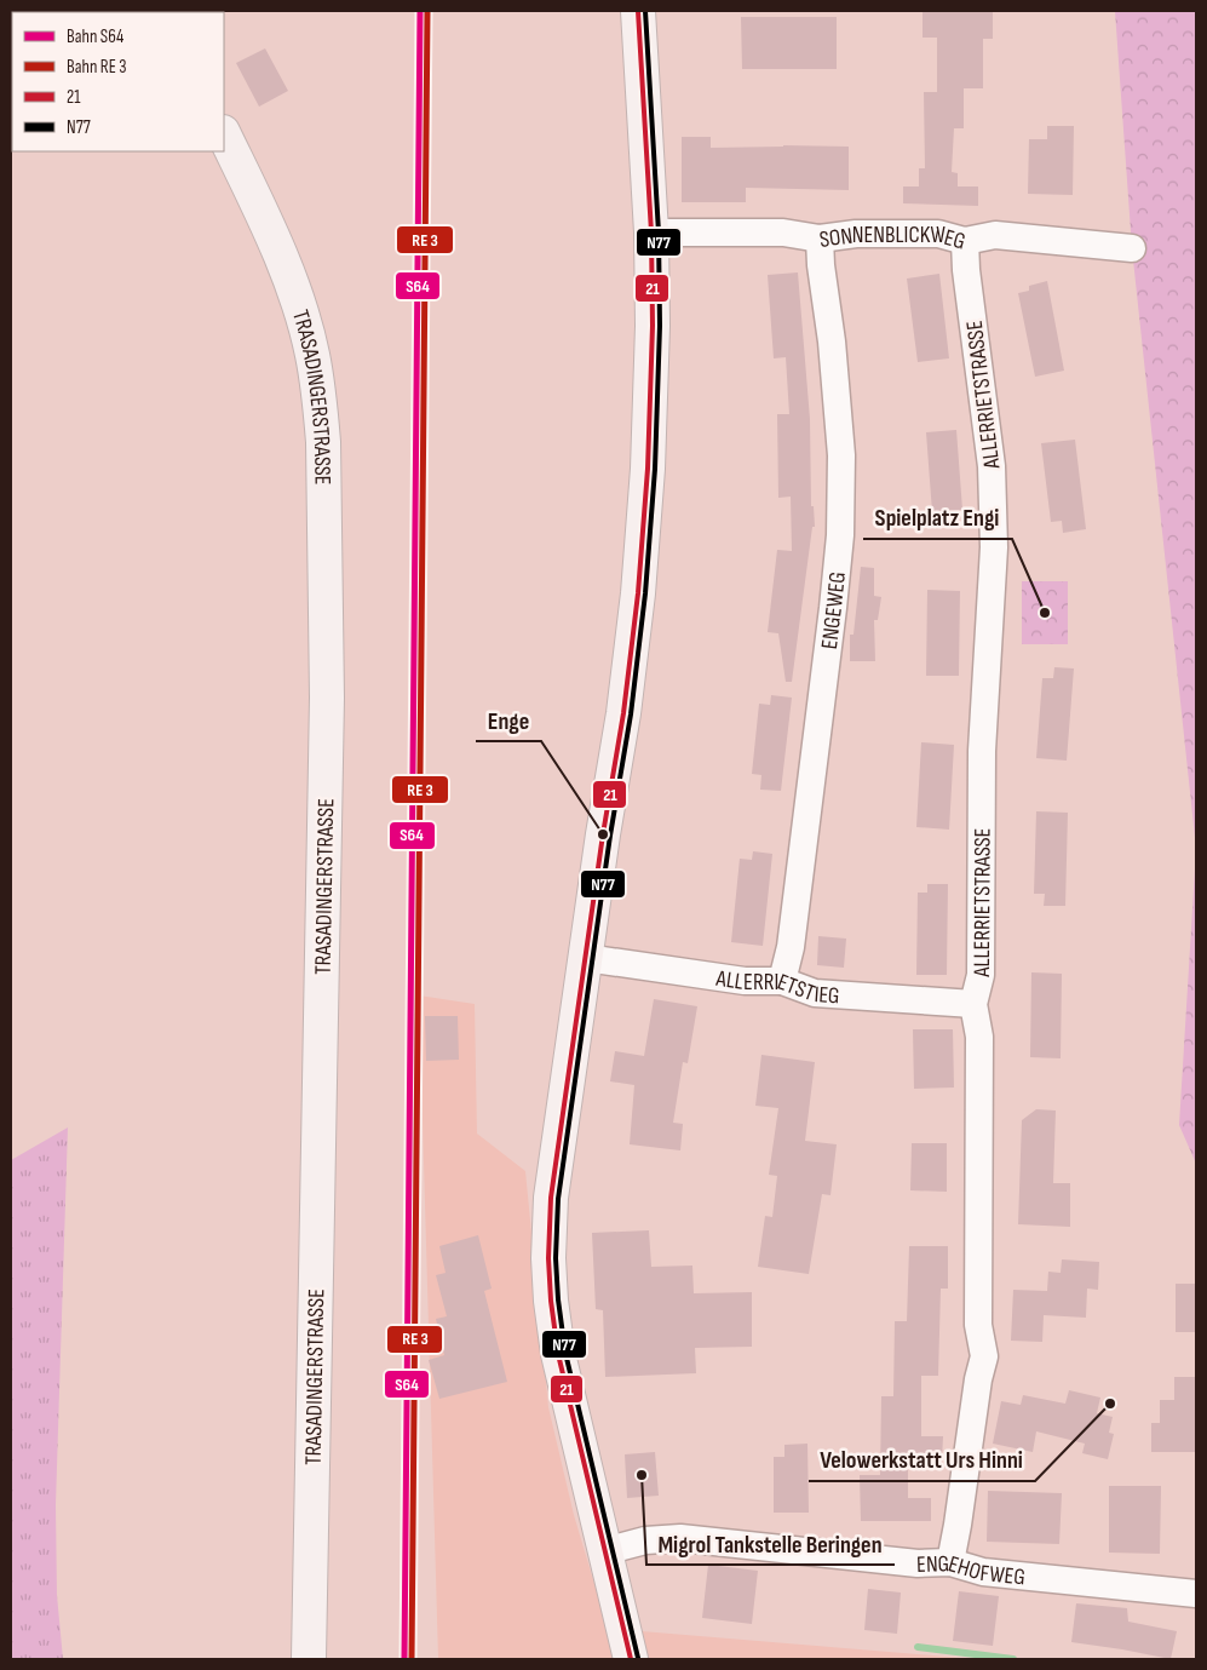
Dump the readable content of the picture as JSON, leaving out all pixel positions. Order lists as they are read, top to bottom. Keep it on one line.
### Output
{"streets":{"main road":["TRASADINGERSTRASSE"],"street":["SONNENBLICKWEG","ALLERRIETSTRASSE","ENGEWEG","ALLERRIETSTIEG","ENGEHOFWEG"]},"crossings":[["SONNENBLICKWEG","ALLERRIETSTRASSE"],["SONNENBLICKWEG","ENGEWEG"],["ALLERRIETSTRASSE","ALLERRIETSTIEG"],["ALLERRIETSTRASSE","ENGEHOFWEG"],["ENGEWEG","ALLERRIETSTIEG"]],"places":["Spielplatz Engi","Enge","Velowerkstatt Urs Hinni","Migrol Tankstelle Beringen"],"lines":["rail line S64","transit line 21","transit line N77"],"legend":["Bahn S64","Bahn RE 3","21","N77"]}
